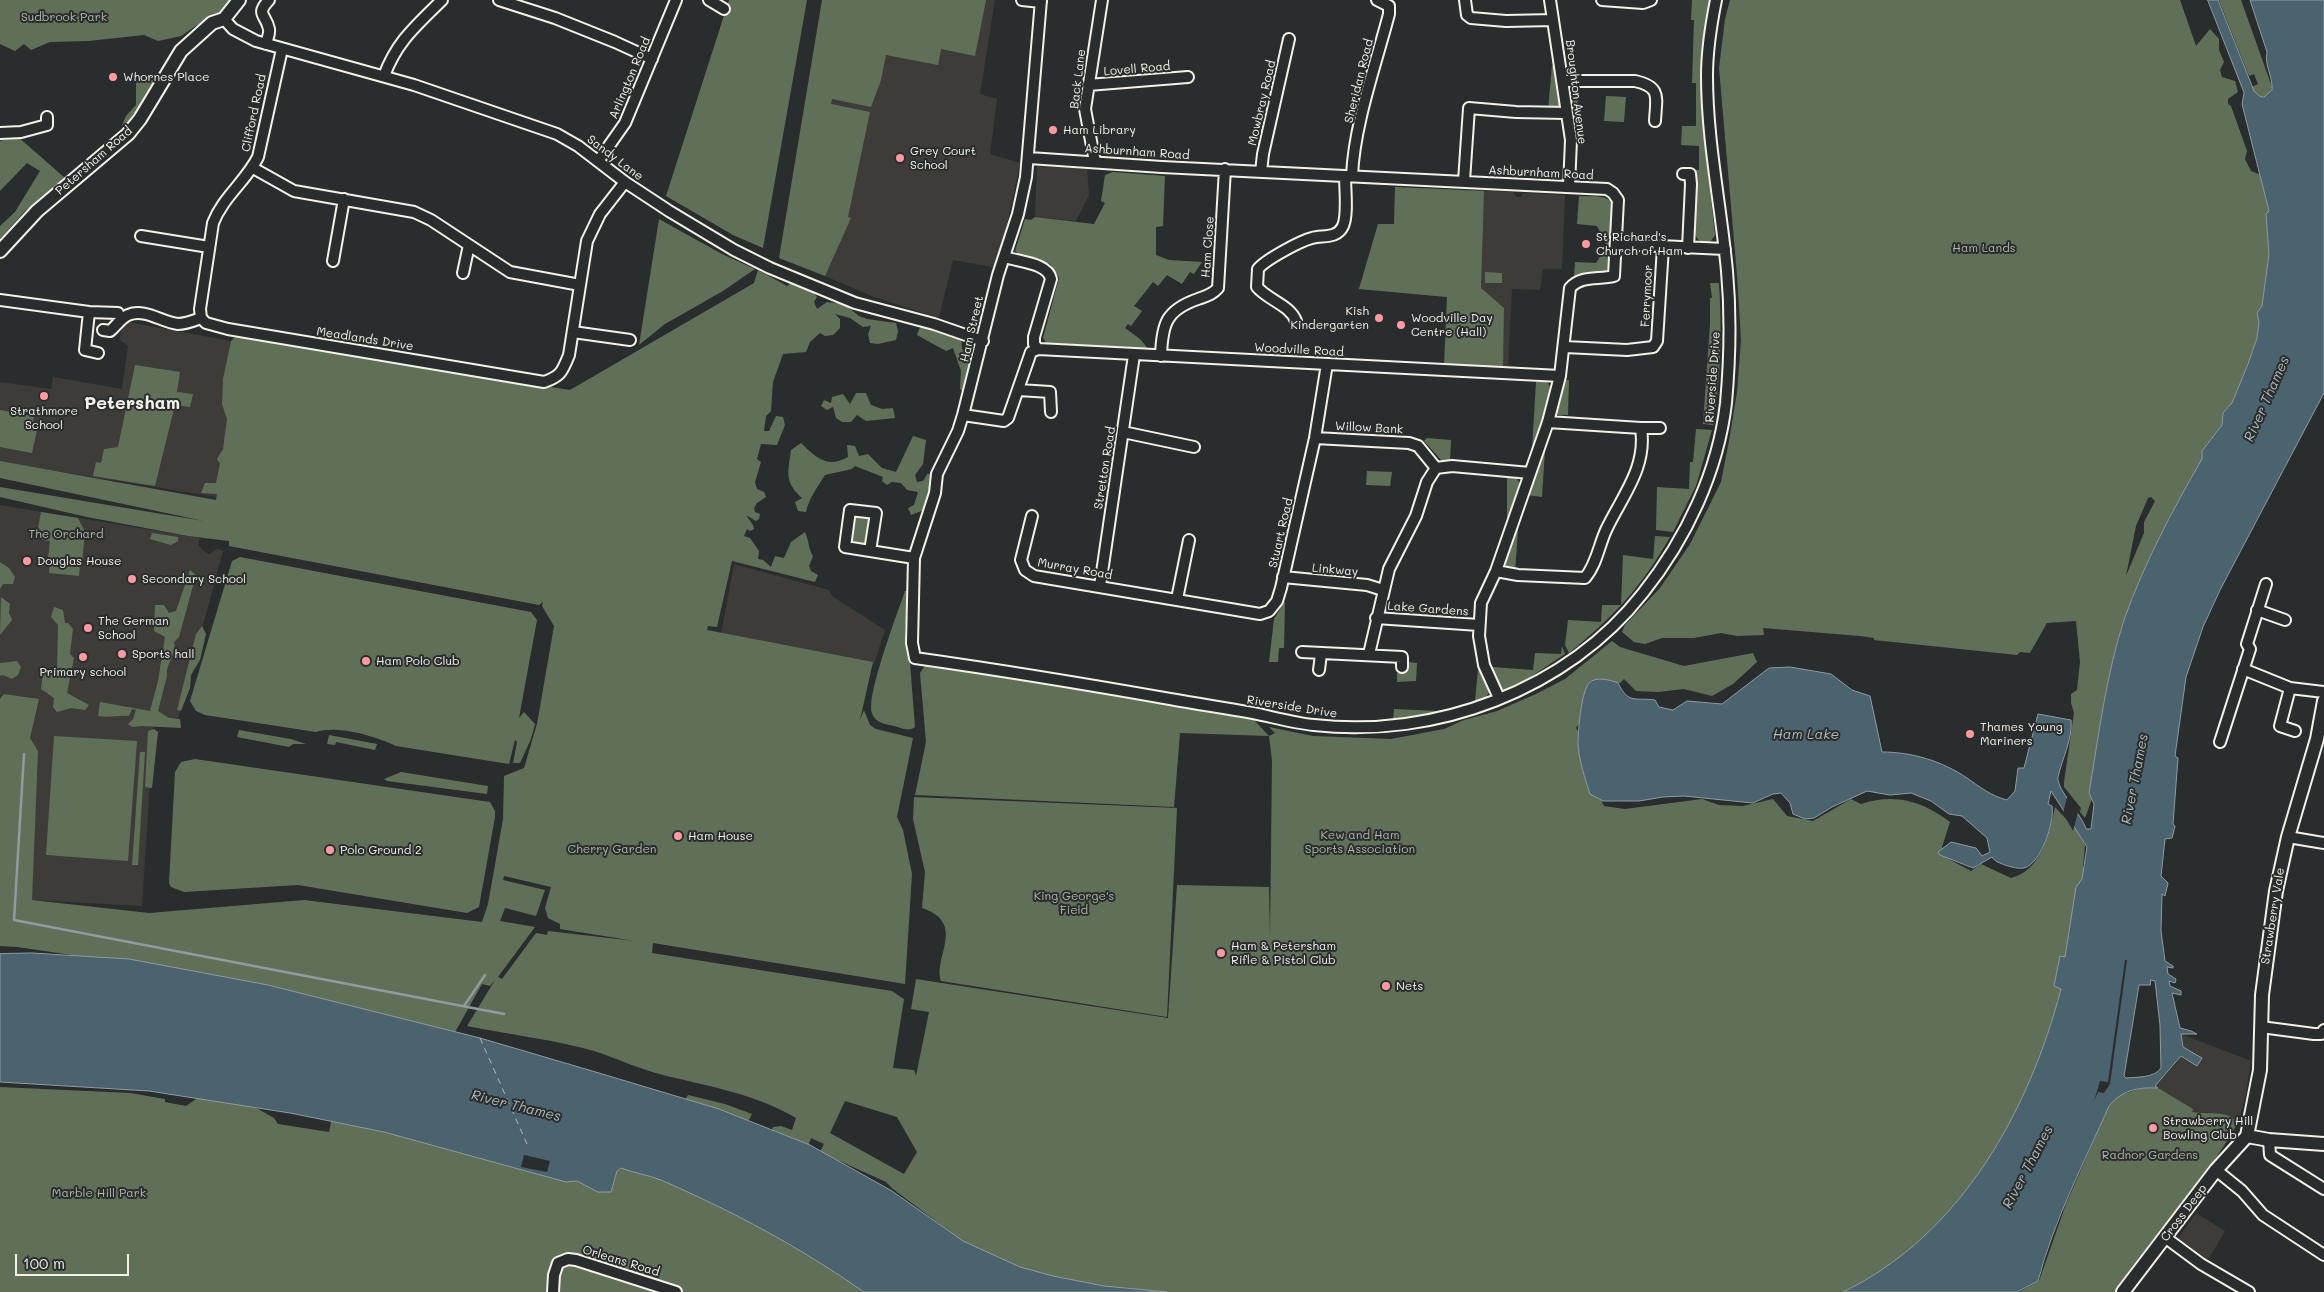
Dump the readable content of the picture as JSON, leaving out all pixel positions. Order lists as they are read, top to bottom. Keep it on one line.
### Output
{"streets":{"main road":["Petersham Road","Strawberry Vale","Cross Deep"],"street":["Lovell Road","Arlington Road","Back Lane","Sheridan Road","Broughton Avenue","Mowbray Road","Clifford Road","Ashburnham Road","Sandy Lane","Ham Close","Ferrymoor","Ham Street","Meadlands Drive","Woodville Road","Riverside Drive","Willow Bank","Stretton Road","Stuart Road","Murray Road","Linkway","Lake Gardens","Orleans Road"]},"crossings":[["Lovell Road","Back Lane"],["Arlington Road","Sandy Lane"],["Back Lane","Ashburnham Road"],["Sheridan Road","Ashburnham Road"],["Broughton Avenue","Ashburnham Road"],["Mowbray Road","Ashburnham Road"],["Clifford Road","Sandy Lane"],["Clifford Road","Meadlands Drive"],["Ashburnham Road","Ham Close"],["Ashburnham Road","Ferrymoor"],["Ashburnham Road","Ham Street"],["Ashburnham Road","Woodville Road"],["Ashburnham Road","Riverside Drive"],["Ashburnham Road","Lake Gardens"],["Sandy Lane","Petersham Road"],["Sandy Lane","Ham Street"],["Sandy Lane","Meadlands Drive"],["Ham Close","Woodville Road"],["Ham Street","Riverside Drive"],["Woodville Road","Stretton Road"],["Woodville Road","Stuart Road"],["Willow Bank","Stuart Road"],["Stretton Road","Murray Road"],["Stuart Road","Murray Road"],["Stuart Road","Linkway"],["Strawberry Vale","Cross Deep"]],"districts":["Petersham"],"water":["River Thames","Ham Lake"],"parks":["Sudbrook Park","Ham Lands","The Orchard","Kew and Ham Sports Association","Cherry Garden","King George's Field","Radnor Gardens","Marble Hill Park"],"places":["Whornes Place","Ham Library","Grey Court School","St Richard's Church of Ham","Kish Kindergarten","Woodville Day Centre (Hall)","Strathmore School","Douglas House","Secondary School","The German School","Sports hall","Primary school","Ham Polo Club","Thames Young Mariners","Ham House","Polo Ground 2","Ham & Petersham Rifle & Pistol Club","Nets","Strawberry Hill Bowling Club"],"scale_bar":"100 m"}
